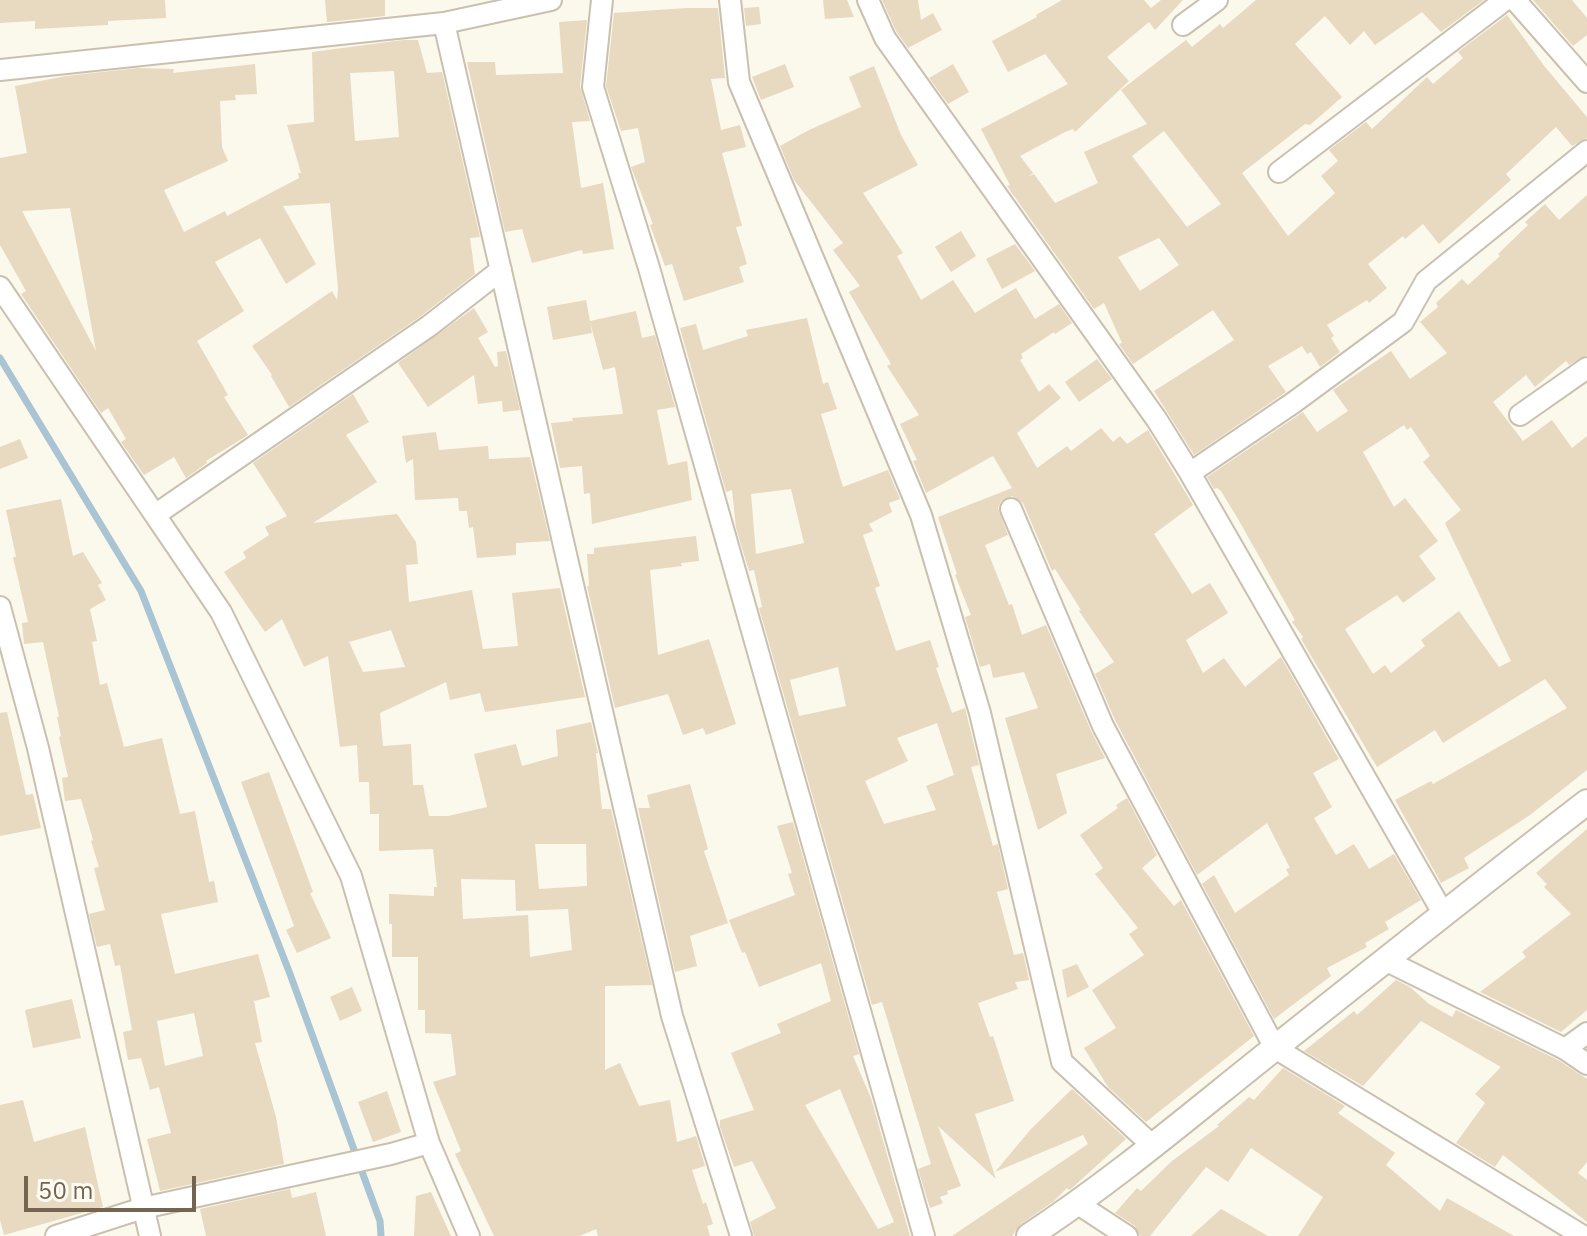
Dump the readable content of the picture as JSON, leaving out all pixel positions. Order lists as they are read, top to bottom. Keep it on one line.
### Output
{"scale_bar":"50 m"}
